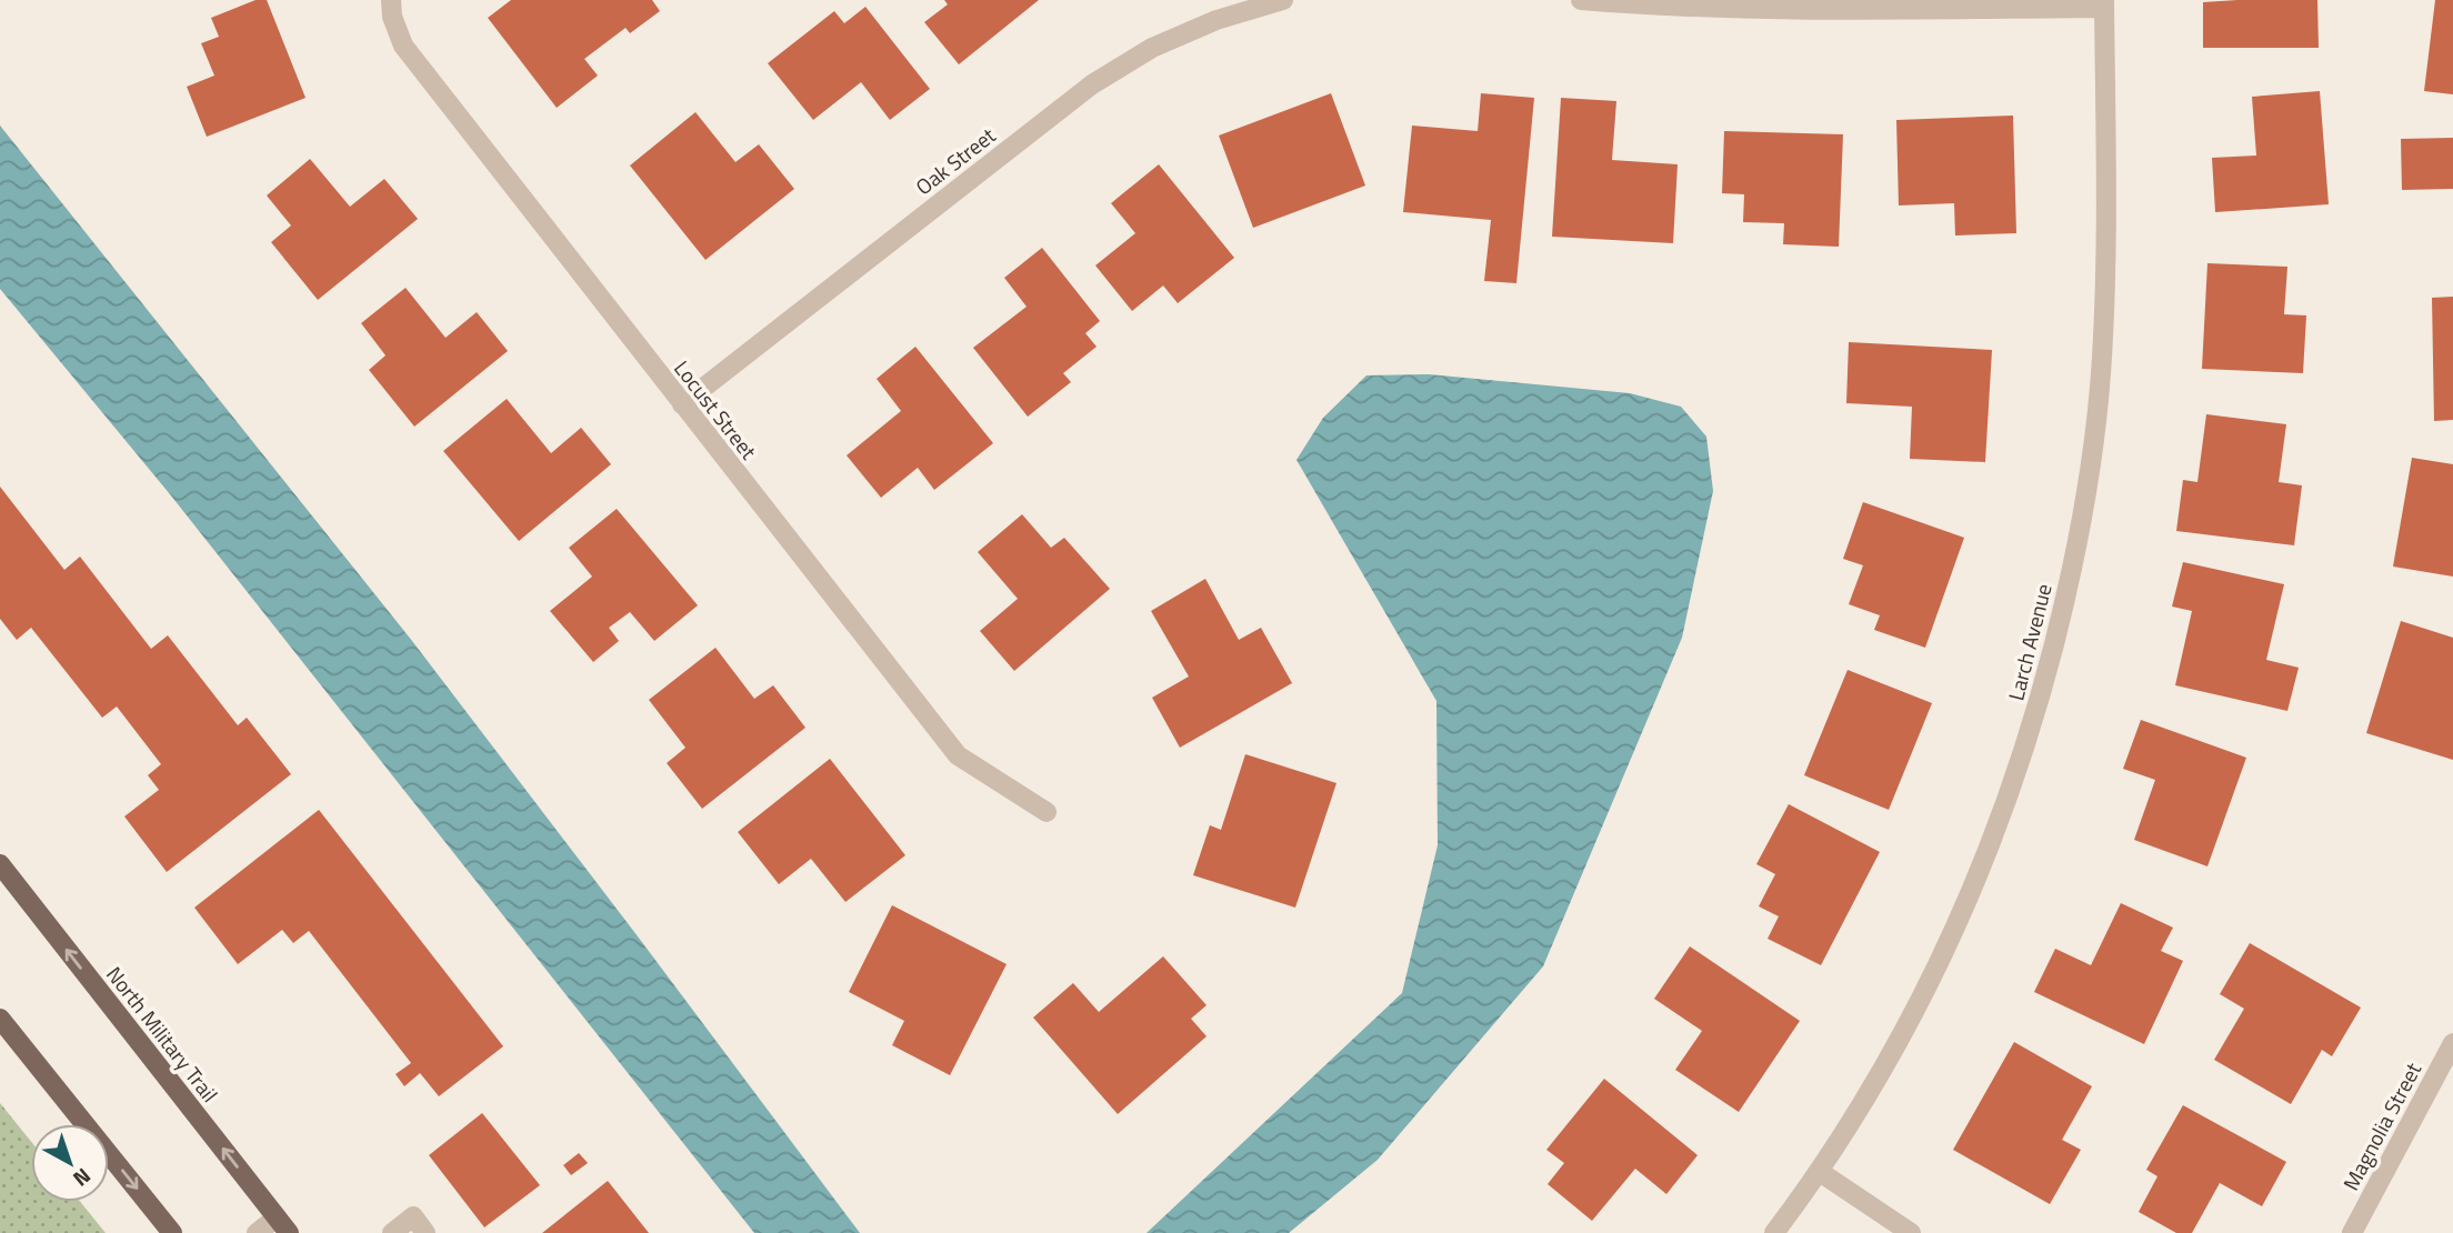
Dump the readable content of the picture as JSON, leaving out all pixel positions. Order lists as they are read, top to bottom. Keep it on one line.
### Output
{"streets":{"main road":["North Military Trail"],"street":["Oak Street","Locust Street","Larch Avenue","Magnolia Street"]},"crossings":[["Oak Street","Locust Street"]],"north":"bottom right"}
